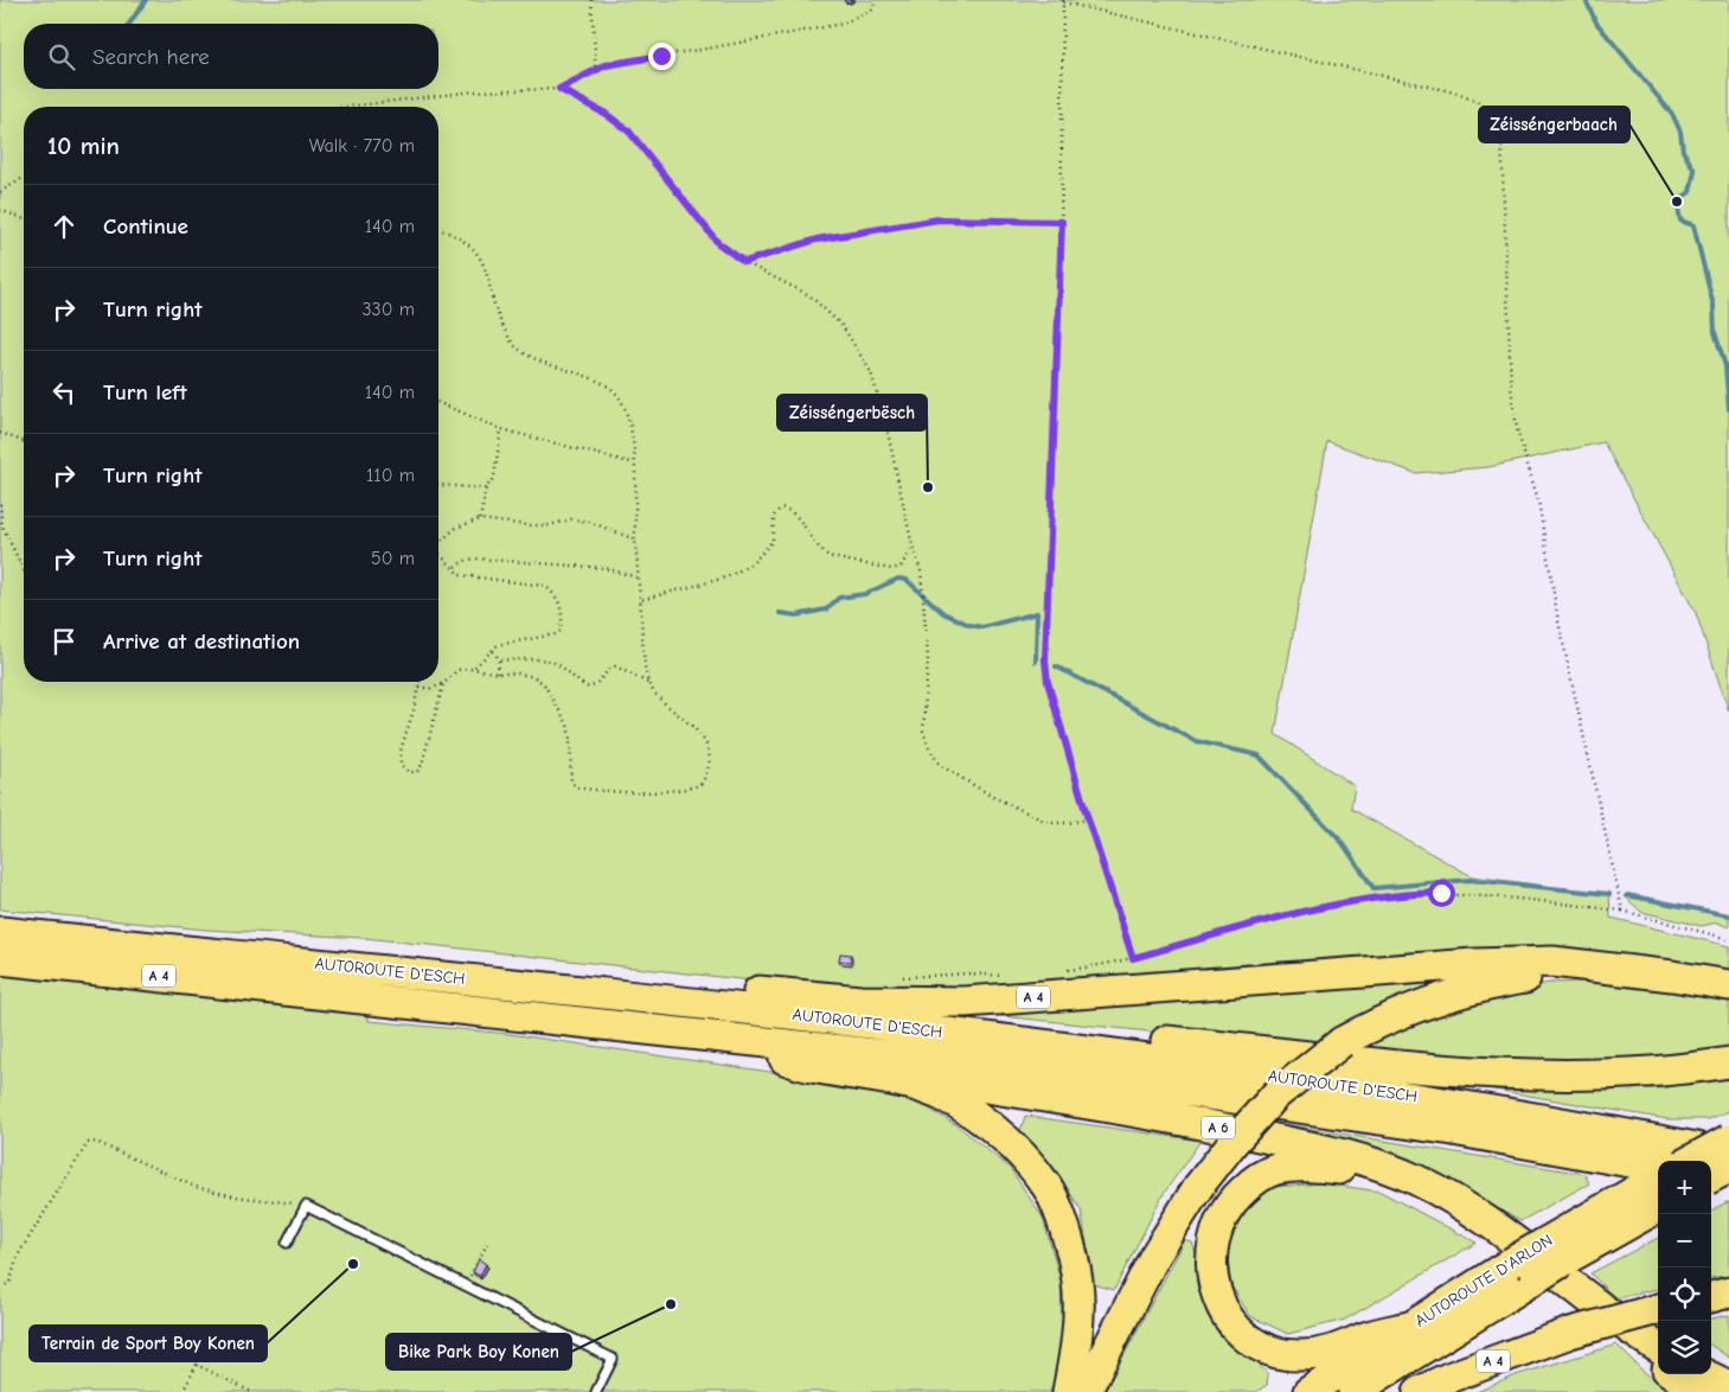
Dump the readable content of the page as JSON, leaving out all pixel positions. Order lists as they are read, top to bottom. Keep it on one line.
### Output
{"streets":{"highway":["AUTOROUTE D'ESCH","A 4","A 6","AUTOROUTE D'ARLON"]},"crossings":[["AUTOROUTE D'ESCH","A 4"],["AUTOROUTE D'ESCH","A 6"],["A 4","A 6"]],"places":["Zéisséngerbaach","Zéisséngerbësch","Terrain de Sport Boy Konen","Bike Park Boy Konen"],"page":{"search":"Search here","heading":["10 min","Walk · 770 m"],"list":[["Continue","140 m"],["Turn right","330 m"],["Turn left","140 m"],["Turn right","110 m"],["Turn right","50 m"],"Arrive at destination"],"map_buttons":["+","−"]}}
